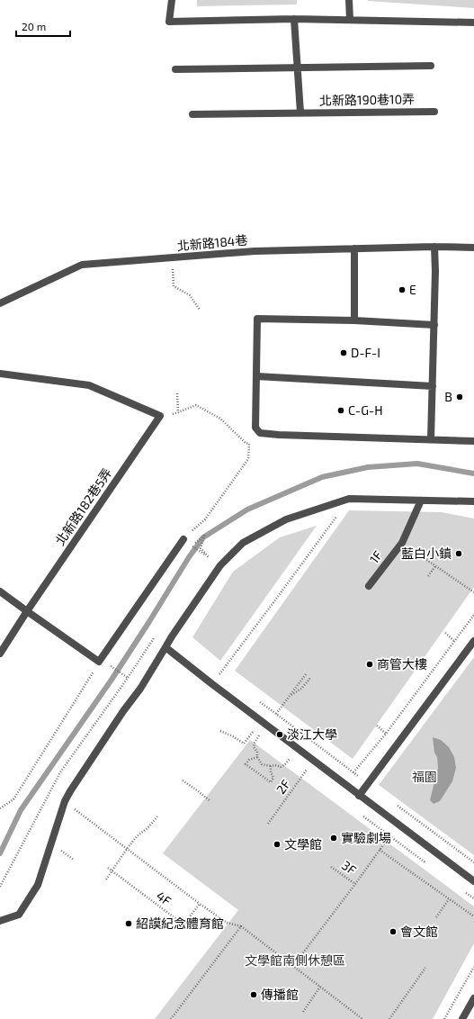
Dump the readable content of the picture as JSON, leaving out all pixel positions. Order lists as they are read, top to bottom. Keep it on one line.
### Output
{"streets":{"street":["北新路190巷10弄","北新路184巷","北新路182巷5弄","1F"],"path":["2F","3F","4F"]},"parks":["福園","文學館南側休憩區"],"places":["E","D-F-I","B","C-G-H","藍白小鎮","商管大樓","淡江大學","實驗劇場","文學館","紹謨紀念體育館","會文館","傳播館"],"scale_bar":"20 m"}
